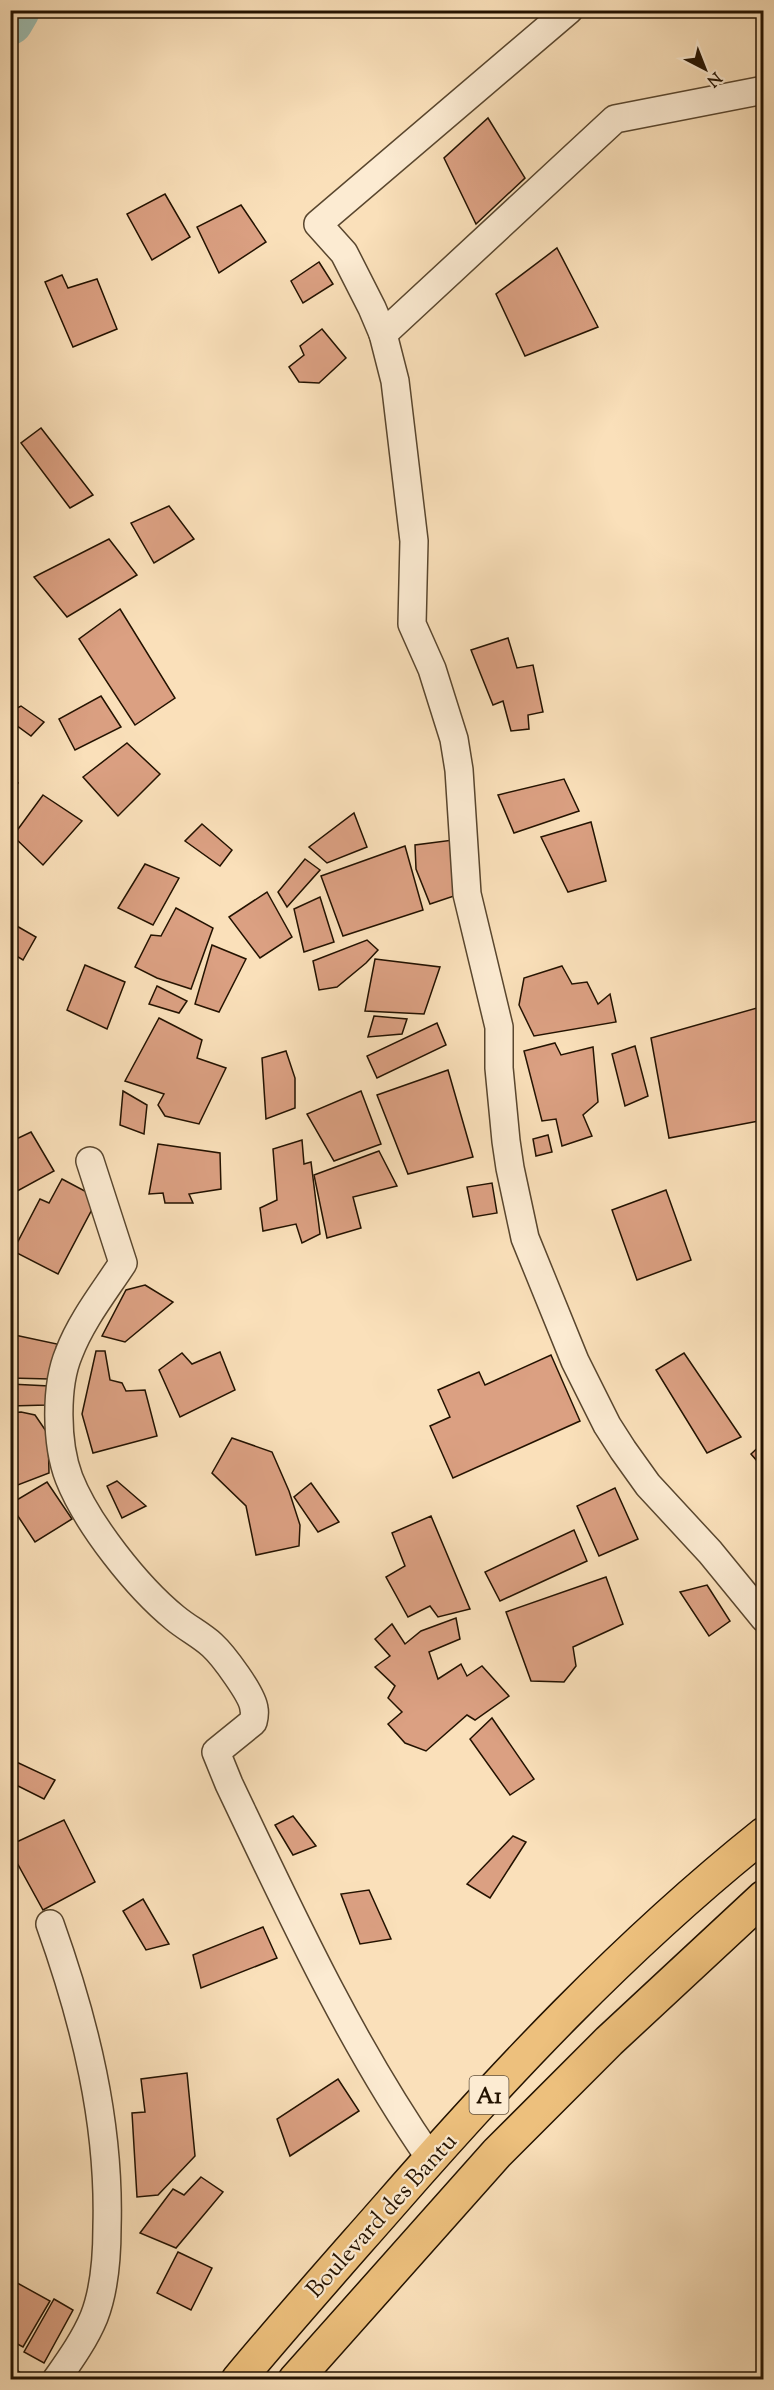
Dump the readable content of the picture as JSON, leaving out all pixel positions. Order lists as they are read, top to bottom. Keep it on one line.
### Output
{"streets":{"highway":["A1","Boulevard des Bantu"]},"north":"bottom right"}
